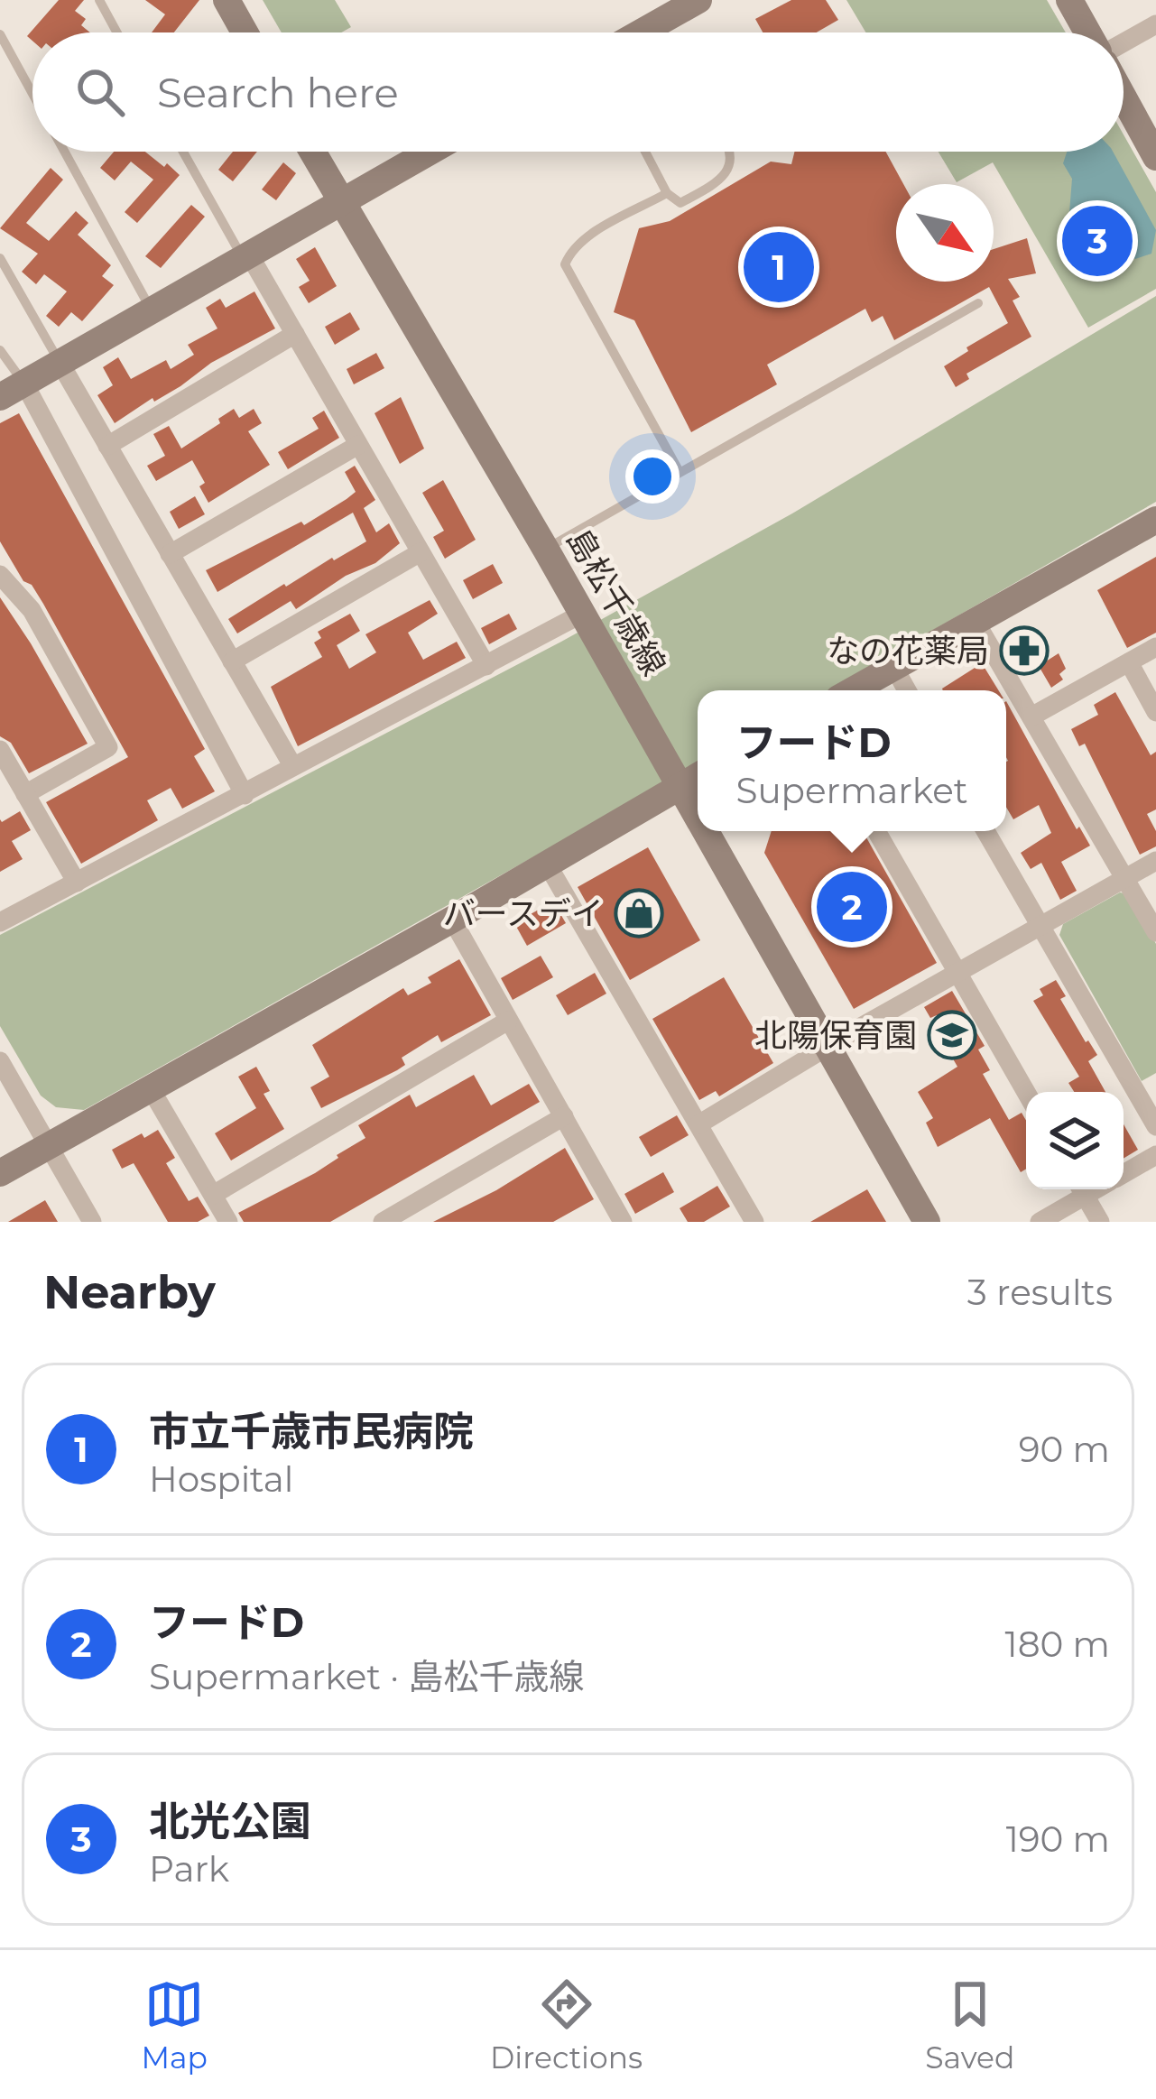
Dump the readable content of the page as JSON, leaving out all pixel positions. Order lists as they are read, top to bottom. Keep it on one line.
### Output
{"streets":{"street":["島松千歳線"]},"places":{"pharmacy":["なの花薬局"],"shop":["バースデイ"],"school or university":["北陽保育園"]},"north":"bottom right","page":{"search":"Search here","pins":["3","1","2"],"popup":["フードD","Supermarket"],"heading":["Nearby","3 results"],"list":[{"mark":"1","name":"市立千歳市民病院","note":"Hospital","value":"90 m"},{"mark":"2","name":"フードD","note":"Supermarket · 島松千歳線","value":"180 m"},{"mark":"3","name":"北光公園","note":"Park","value":"190 m"}],"nav":["Map","Directions","Saved"]}}
